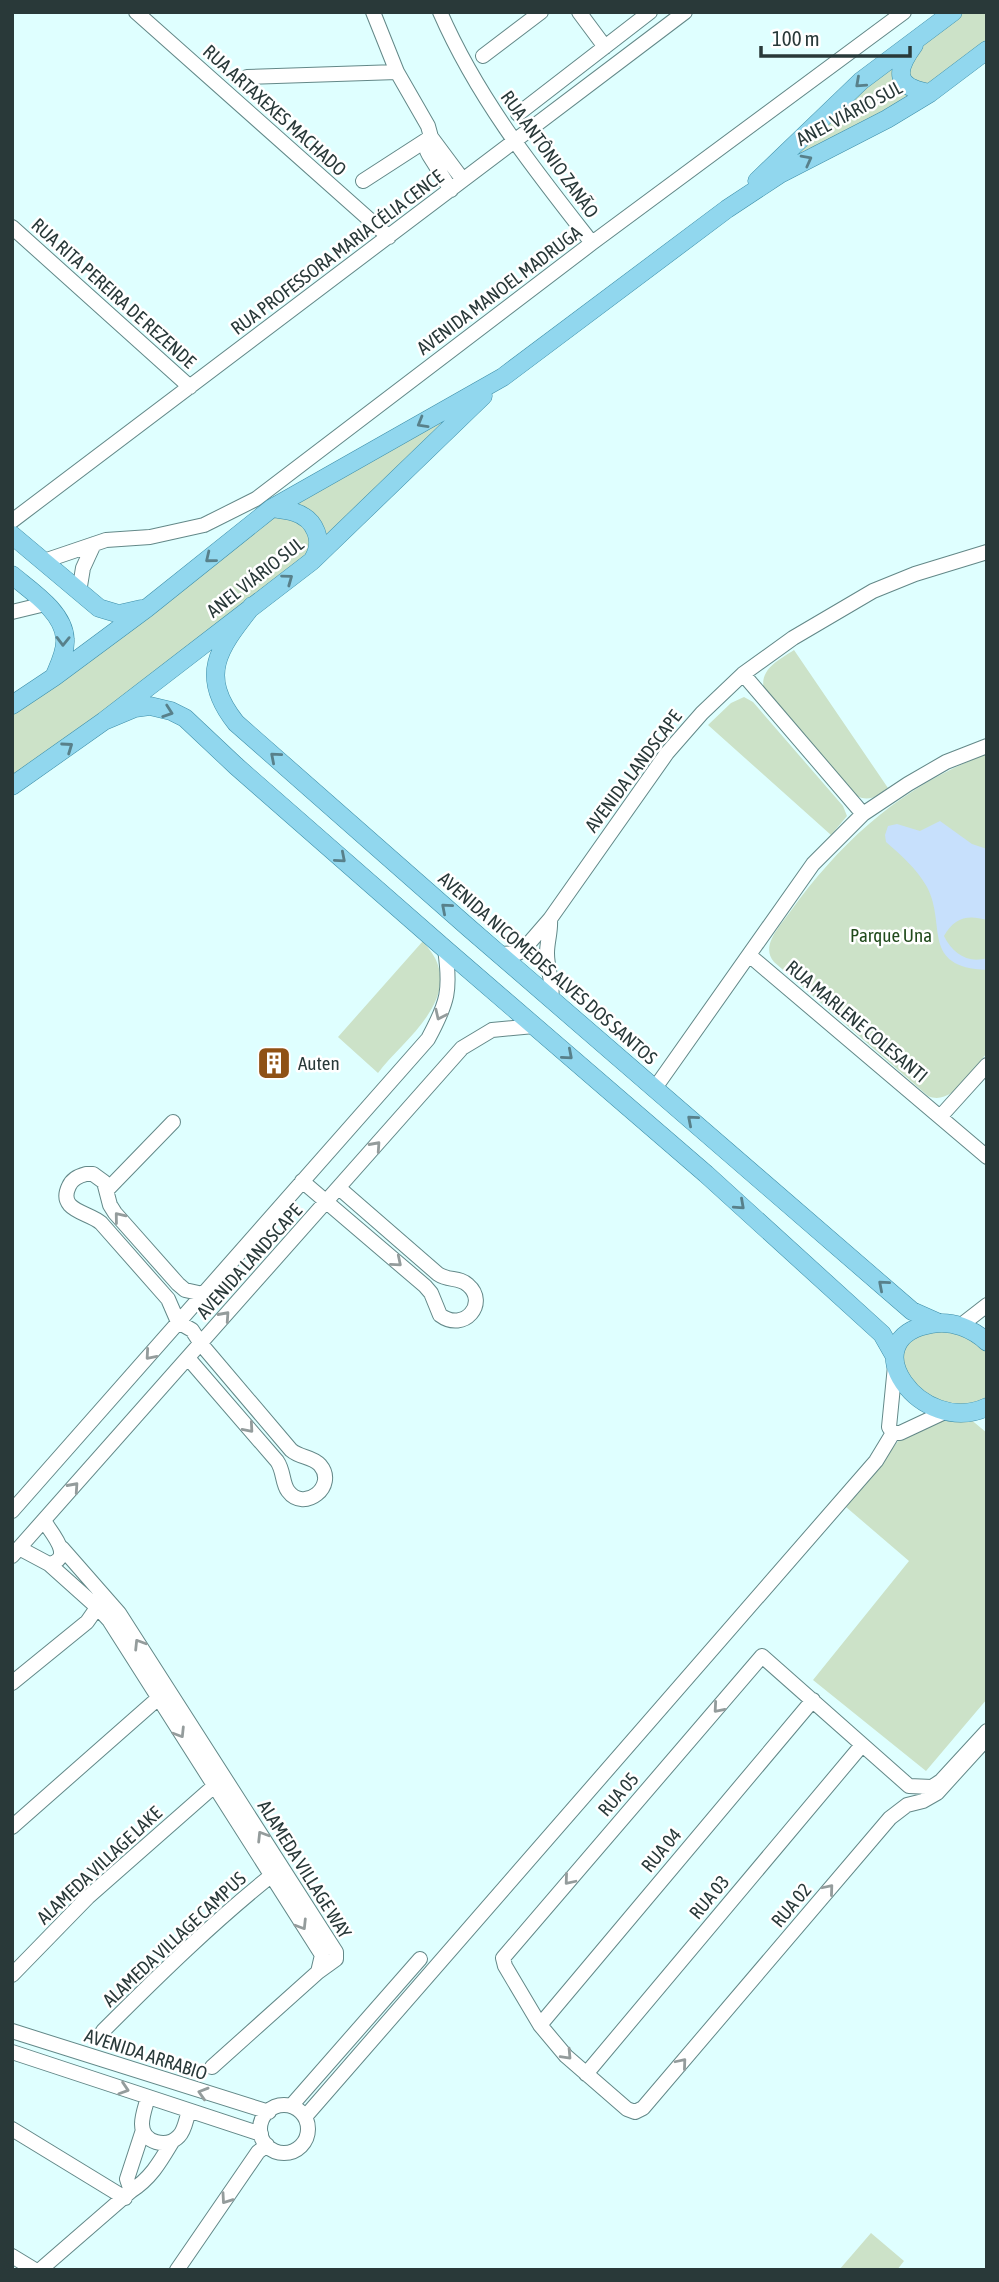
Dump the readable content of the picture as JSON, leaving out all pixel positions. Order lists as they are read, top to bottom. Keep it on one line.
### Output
{"streets":{"main road":["ANEL VIÁRIO SUL","AVENIDA NICOMEDES ALVES DOS SANTOS"],"street":["RUA ARTAXEXES MACHADO","RUA ANTÔNIO ZANÃO","RUA PROFESSORA MARIA CÉLIA CENCE","AVENIDA MANOEL MADRUGA","RUA RITA PEREIRA DE REZENDE","AVENIDA LANDSCAPE","RUA MARLENE COLESANTI","RUA 05","RUA 04","ALAMEDA VILLAGE LAKE","ALAMEDA VILLAGE WAY","RUA 03","RUA 02","ALAMEDA VILLAGE CAMPUS","AVENIDA ARRABIO"]},"crossings":[["RUA ARTAXEXES MACHADO","RUA PROFESSORA MARIA CÉLIA CENCE"],["ANEL VIÁRIO SUL","AVENIDA NICOMEDES ALVES DOS SANTOS"],["RUA ANTÔNIO ZANÃO","RUA PROFESSORA MARIA CÉLIA CENCE"],["RUA ANTÔNIO ZANÃO","AVENIDA MANOEL MADRUGA"],["RUA PROFESSORA MARIA CÉLIA CENCE","RUA RITA PEREIRA DE REZENDE"],["AVENIDA LANDSCAPE","AVENIDA NICOMEDES ALVES DOS SANTOS"],["AVENIDA LANDSCAPE","ALAMEDA VILLAGE WAY"],["RUA 05","RUA 04"],["ALAMEDA VILLAGE LAKE","ALAMEDA VILLAGE WAY"],["ALAMEDA VILLAGE WAY","ALAMEDA VILLAGE CAMPUS"],["RUA 03","RUA 02"]],"one_way":["RUA 02"],"parks":["Parque Una"],"places":{"building":["Auten"]},"scale_bar":"100 m"}
